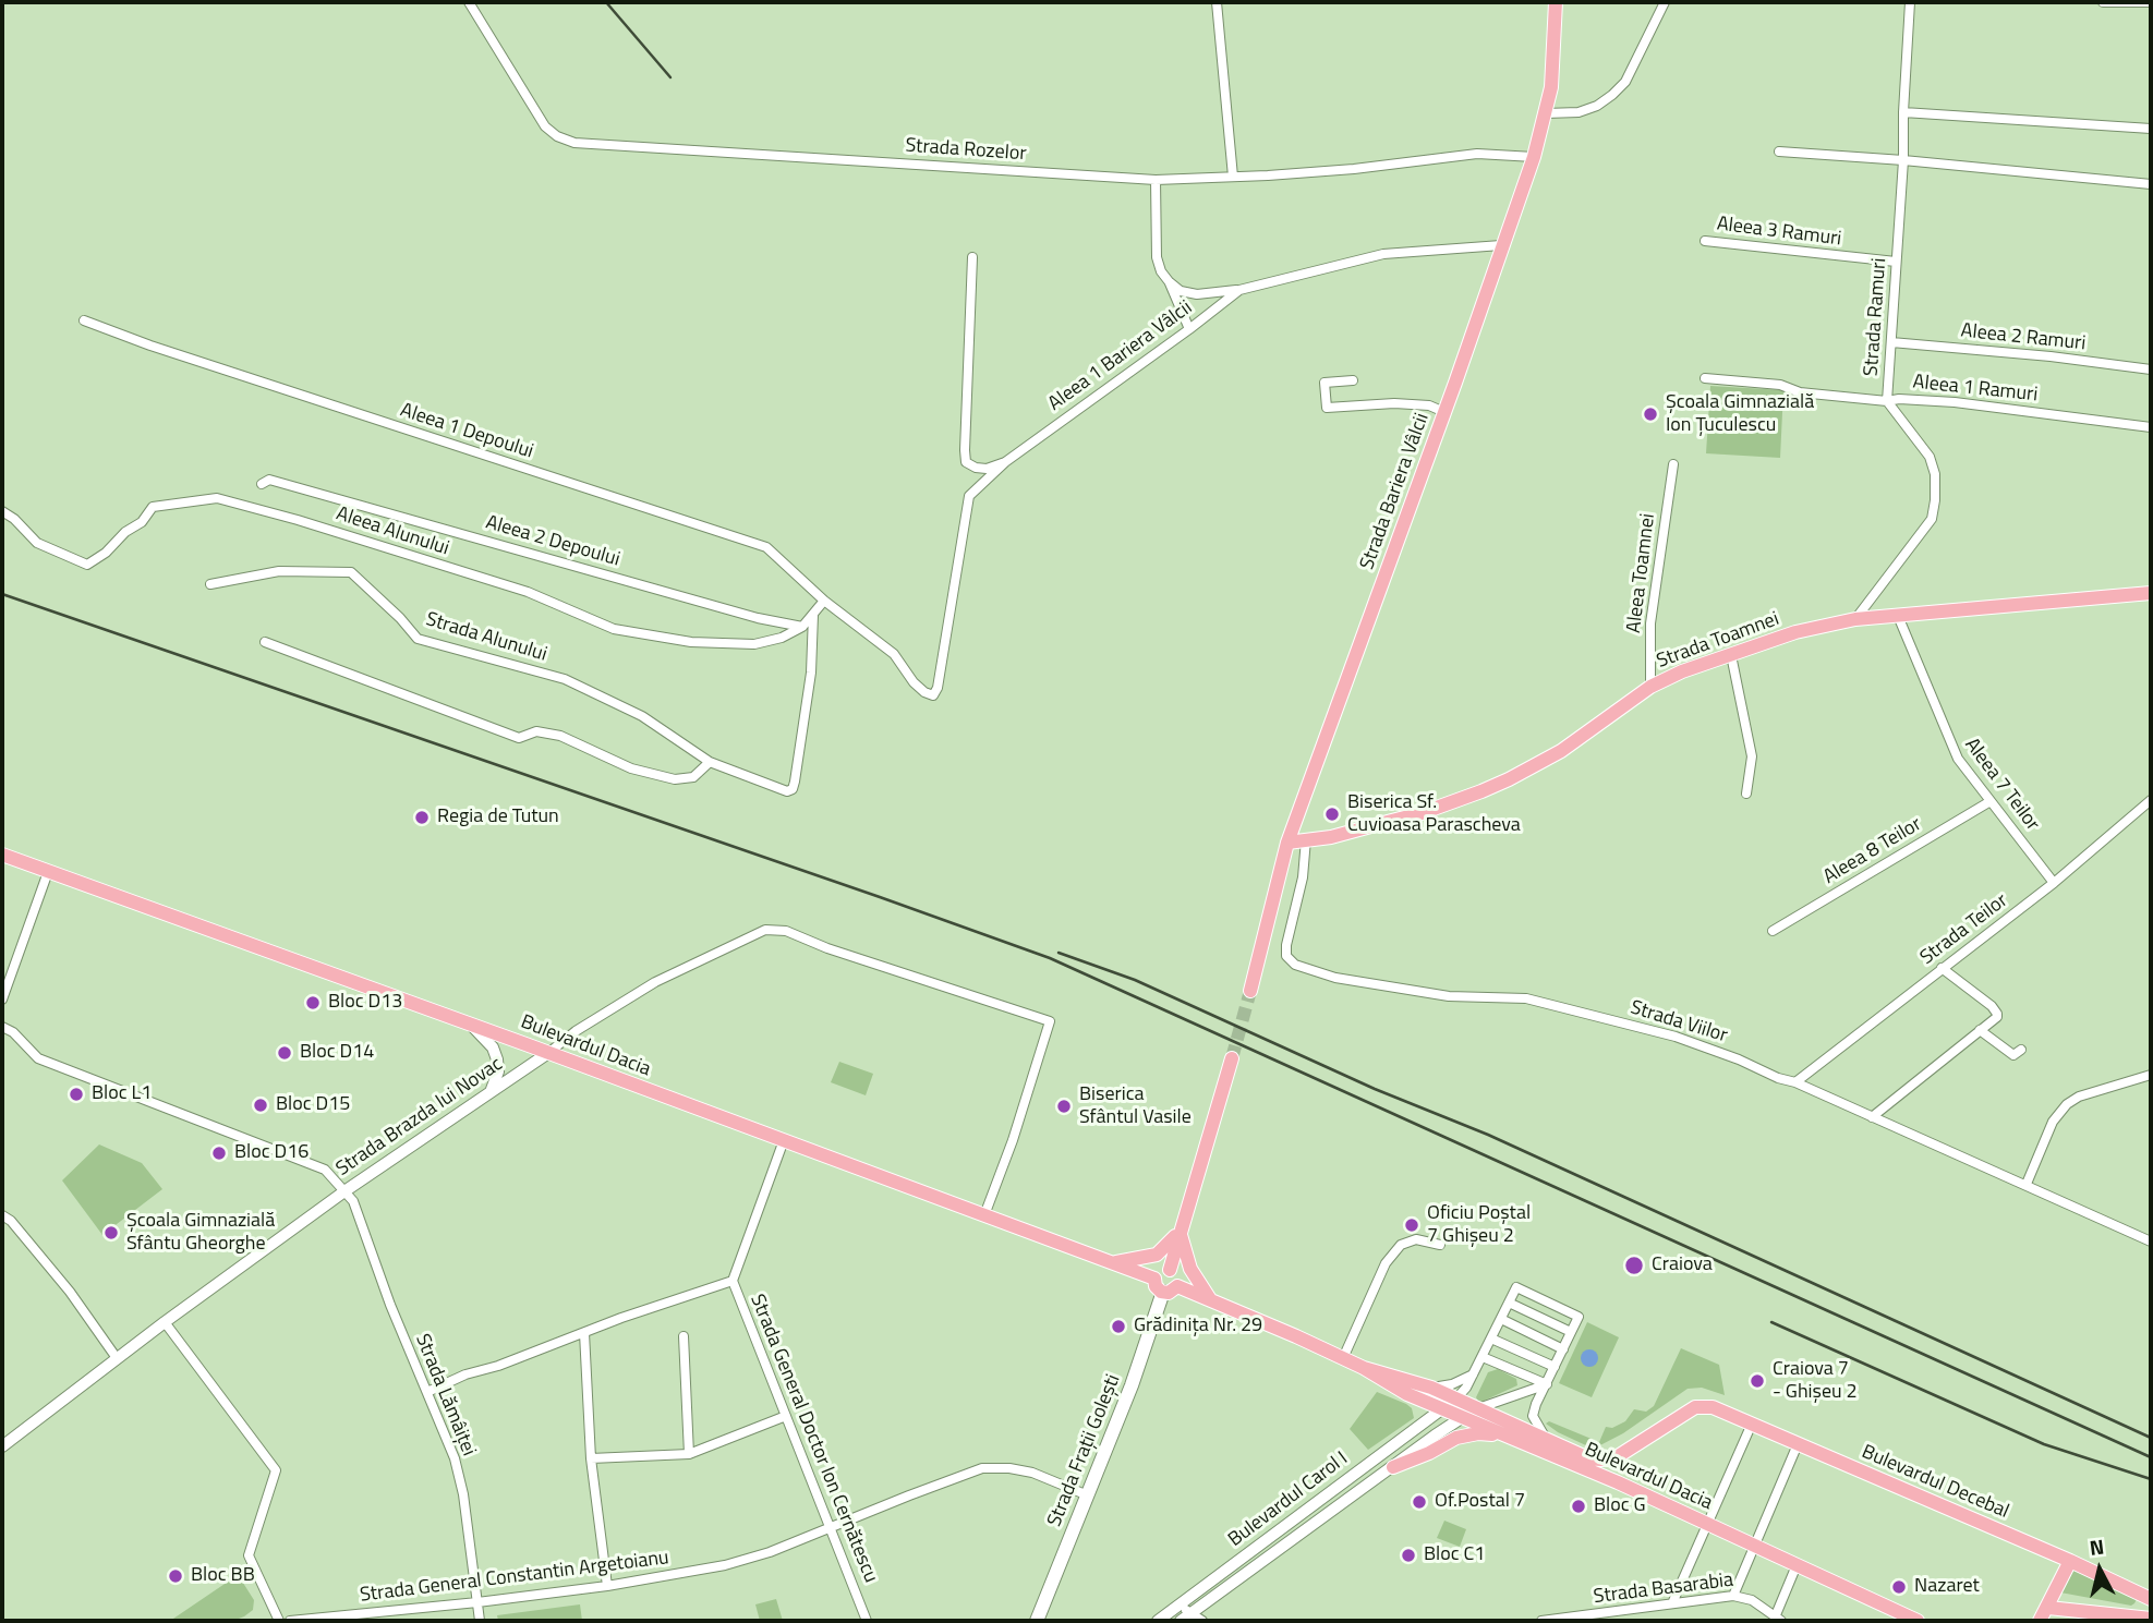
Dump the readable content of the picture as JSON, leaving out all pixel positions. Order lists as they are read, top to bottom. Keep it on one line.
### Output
{"streets":{"main road":["Strada Bariera Vâlcii","Strada Toamnei","Bulevardul Dacia","Strada Frații Golești","Bulevardul Decebal"],"street":["Strada Rozelor","Aleea 3 Ramuri","Strada Ramuri","Aleea 2 Ramuri","Aleea 1 Bariera Vâlcii","Aleea 1 Ramuri","Aleea 1 Depoului","Aleea Alunului","Aleea 2 Depoului","Aleea Toamnei","Strada Alunului","Aleea 7 Teilor","Aleea 8 Teilor","Strada Teilor","Strada Viilor","Strada Brazda lui Novac","Strada Lămâiței","Strada General Doctor Ion Cernătescu","Bulevardul Carol I","Strada General Constantin Argetoianu","Strada Basarabia"]},"crossings":[["Strada Rozelor","Strada Bariera Vâlcii"],["Aleea 3 Ramuri","Strada Ramuri"],["Strada Ramuri","Aleea 2 Ramuri"],["Strada Ramuri","Aleea 1 Ramuri"],["Strada Ramuri","Strada Toamnei"],["Aleea 1 Bariera Vâlcii","Aleea 1 Depoului"],["Aleea 1 Bariera Vâlcii","Strada Bariera Vâlcii"],["Strada Bariera Vâlcii","Strada Toamnei"],["Aleea Alunului","Aleea 2 Depoului"],["Aleea Toamnei","Strada Toamnei"],["Strada Toamnei","Aleea 7 Teilor"],["Strada Toamnei","Strada Viilor"],["Aleea 7 Teilor","Aleea 8 Teilor"],["Aleea 7 Teilor","Strada Teilor"],["Strada Teilor","Strada Viilor"],["Bulevardul Dacia","Strada Brazda lui Novac"],["Bulevardul Dacia","Strada General Doctor Ion Cernătescu"],["Bulevardul Dacia","Strada Frații Golești"],["Bulevardul Dacia","Bulevardul Decebal"],["Bulevardul Dacia","Bulevardul Carol I"],["Strada Brazda lui Novac","Strada Lămâiței"],["Strada Lămâiței","Strada General Constantin Argetoianu"],["Strada General Doctor Ion Cernătescu","Strada General Constantin Argetoianu"],["Strada Frații Golești","Strada General Constantin Argetoianu"]],"places":["Școala Gimnazială Ion Țuculescu","Biserica Sf. Cuvioasa Parascheva","Regia de Tutun","Bloc D13","Bloc D14","Bloc L1","Bloc D15","Biserica Sfântul Vasile","Bloc D16","Oficiu Poștal 7 Ghișeu 2","Școala Gimnazială Sfântu Gheorghe","Craiova","Grădinița Nr. 29","Craiova 7 - Ghișeu 2","Of.Postal 7","Bloc G","Bloc C1","Bloc BB","Nazaret"],"north":"top"}
